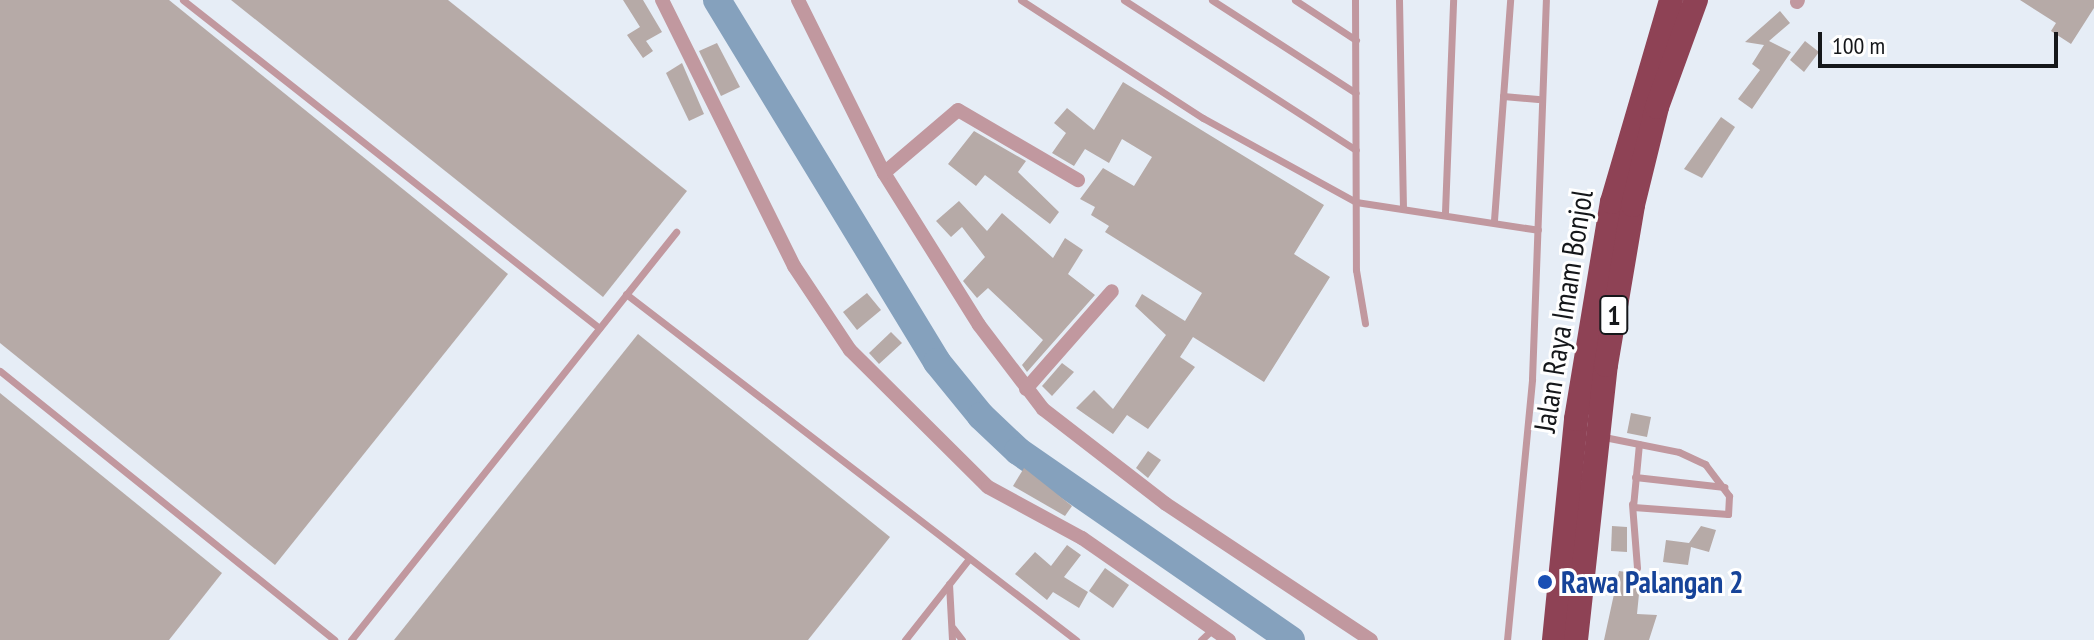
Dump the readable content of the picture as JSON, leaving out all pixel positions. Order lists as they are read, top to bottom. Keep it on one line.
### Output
{"streets":{"highway":["Jalan Raya Imam Bonjol","1"]},"places":["Rawa Palangan 2"],"scale_bar":"100 m"}
